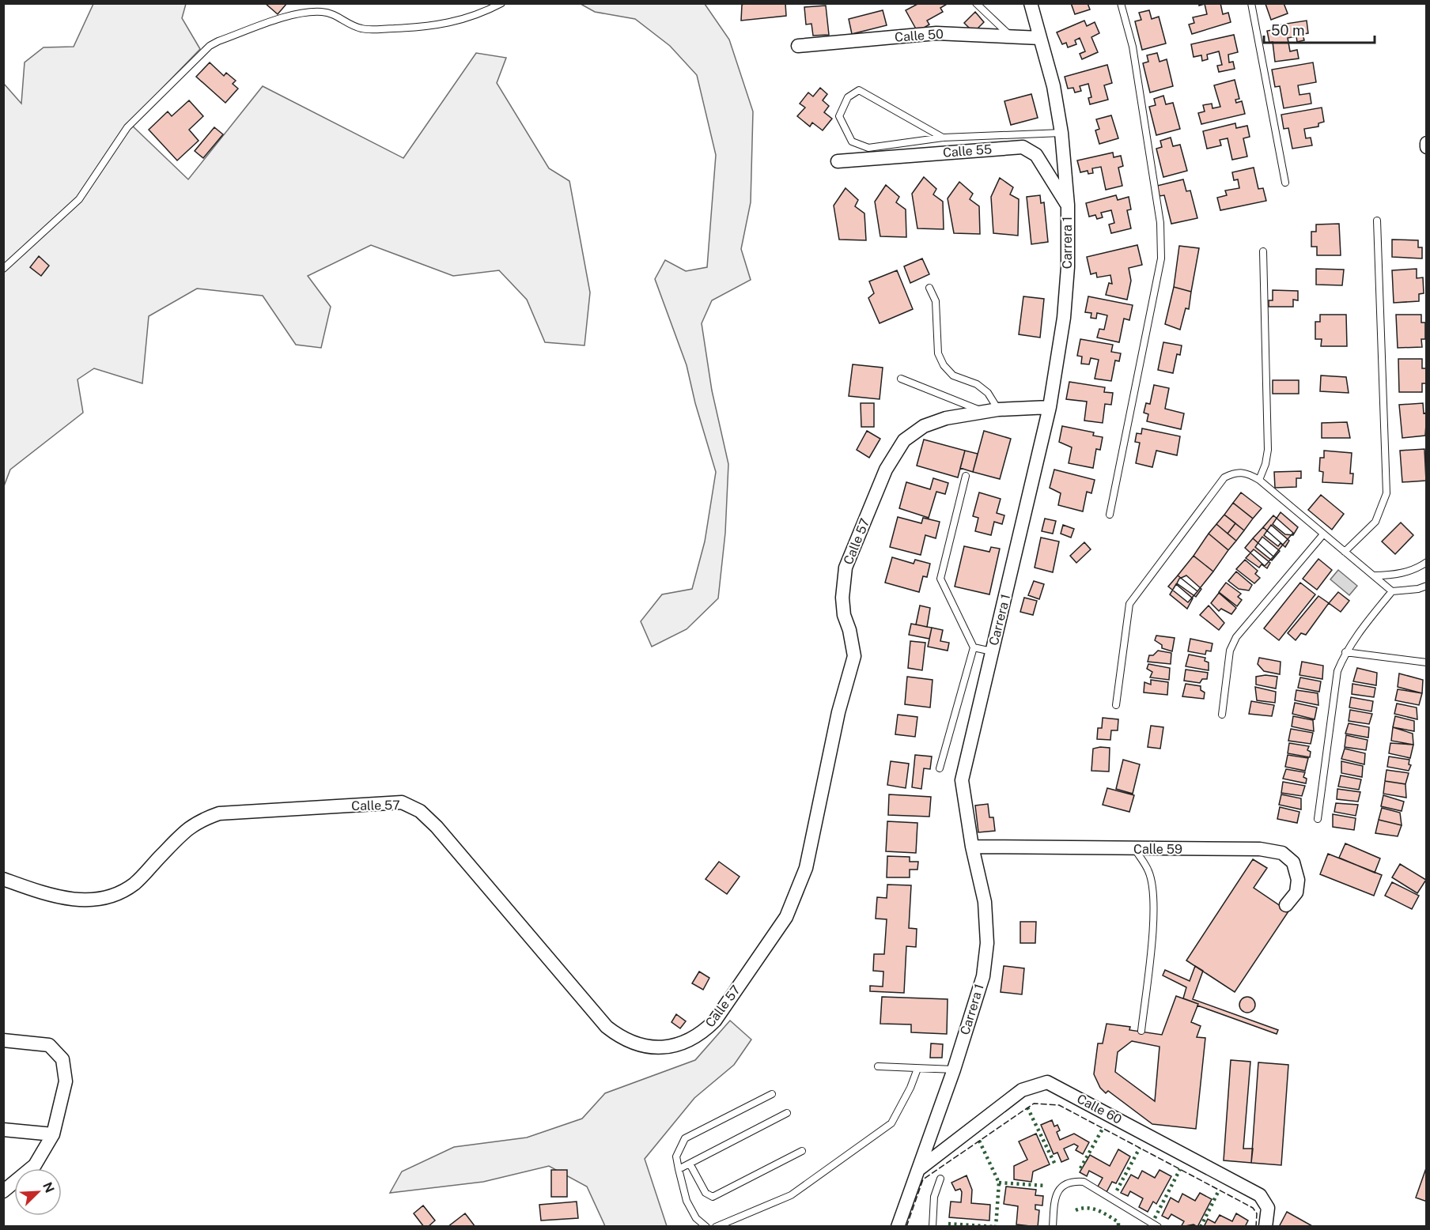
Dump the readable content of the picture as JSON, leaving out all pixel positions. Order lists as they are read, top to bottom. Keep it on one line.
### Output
{"streets":{"street":["Calle 50","Calle 55","Carrera 1","Calle 57","Calle 59","Calle 60"]},"crossings":[["Calle 50","Carrera 1"],["Calle 55","Carrera 1"],["Carrera 1","Calle 57"],["Carrera 1","Calle 59"],["Carrera 1","Calle 60"]],"scale_bar":"50 m","north":"top right"}
